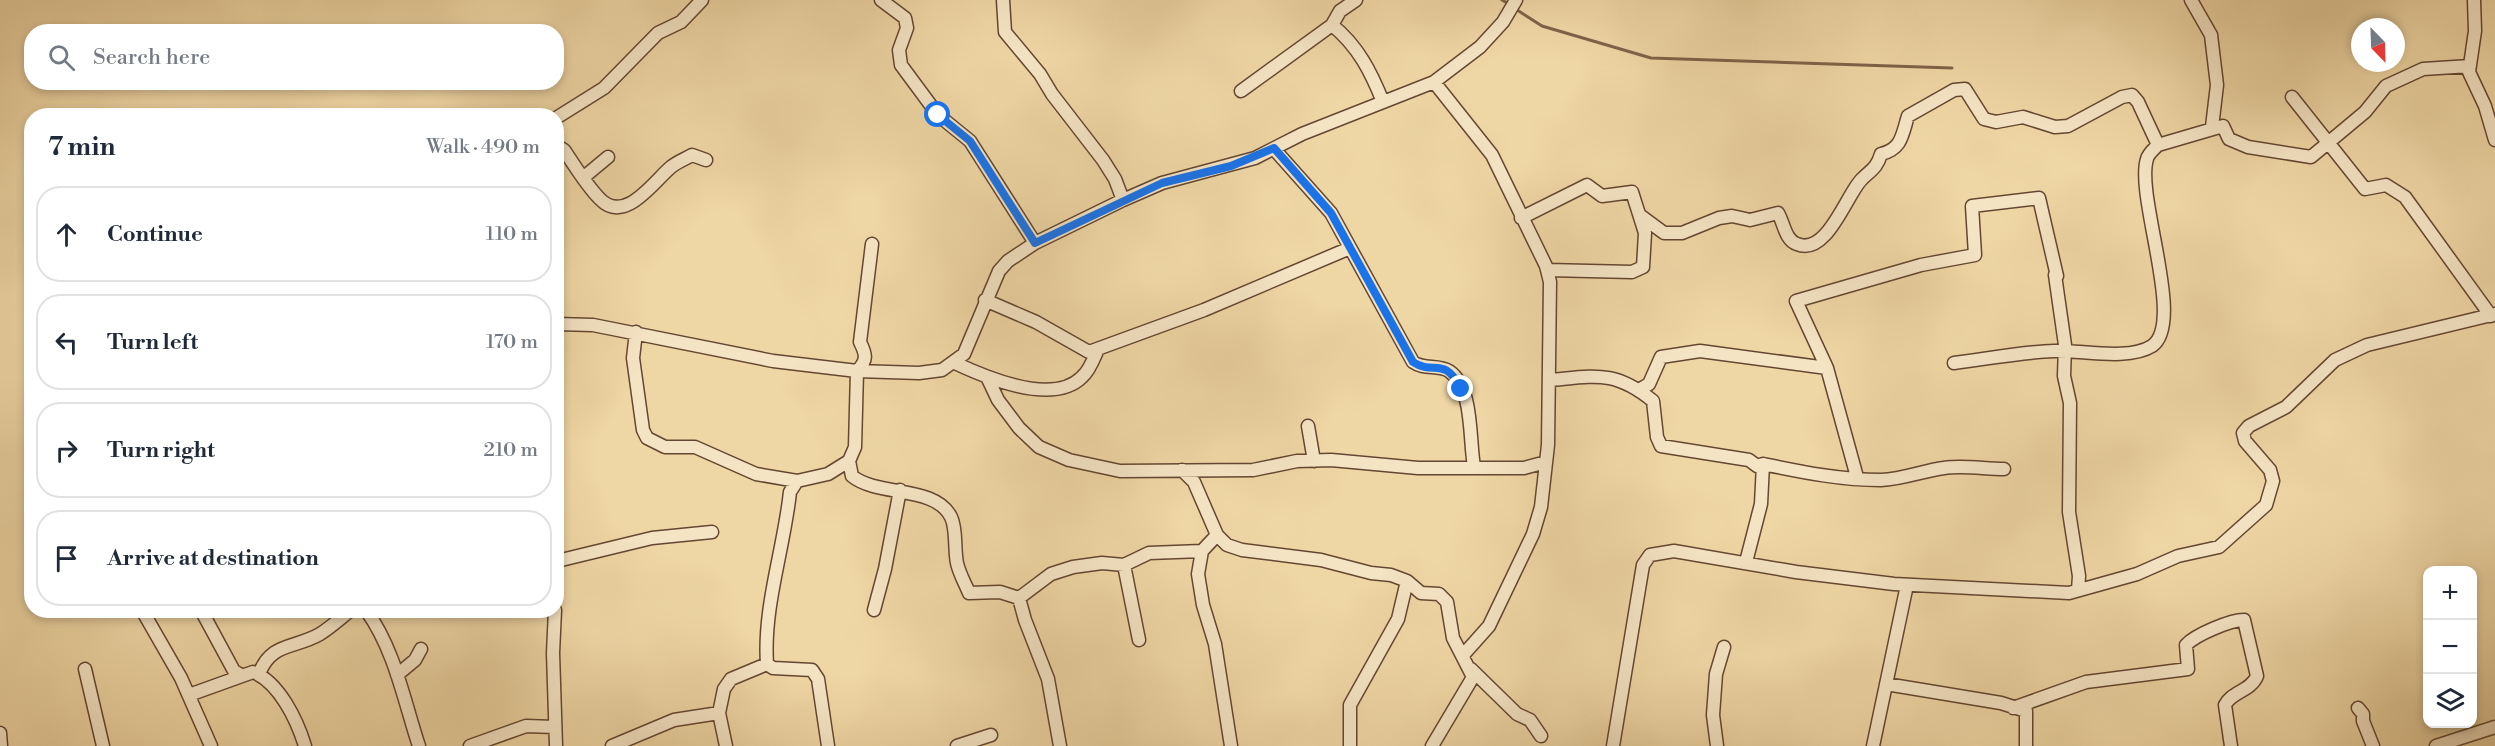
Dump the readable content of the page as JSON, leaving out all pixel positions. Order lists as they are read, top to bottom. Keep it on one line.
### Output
{"north":"bottom right","page":{"search":"Search here","heading":["7 min","Walk · 490 m"],"list":[["Continue","110 m"],["Turn left","170 m"],["Turn right","210 m"],"Arrive at destination"],"map_buttons":["+","−"]}}
